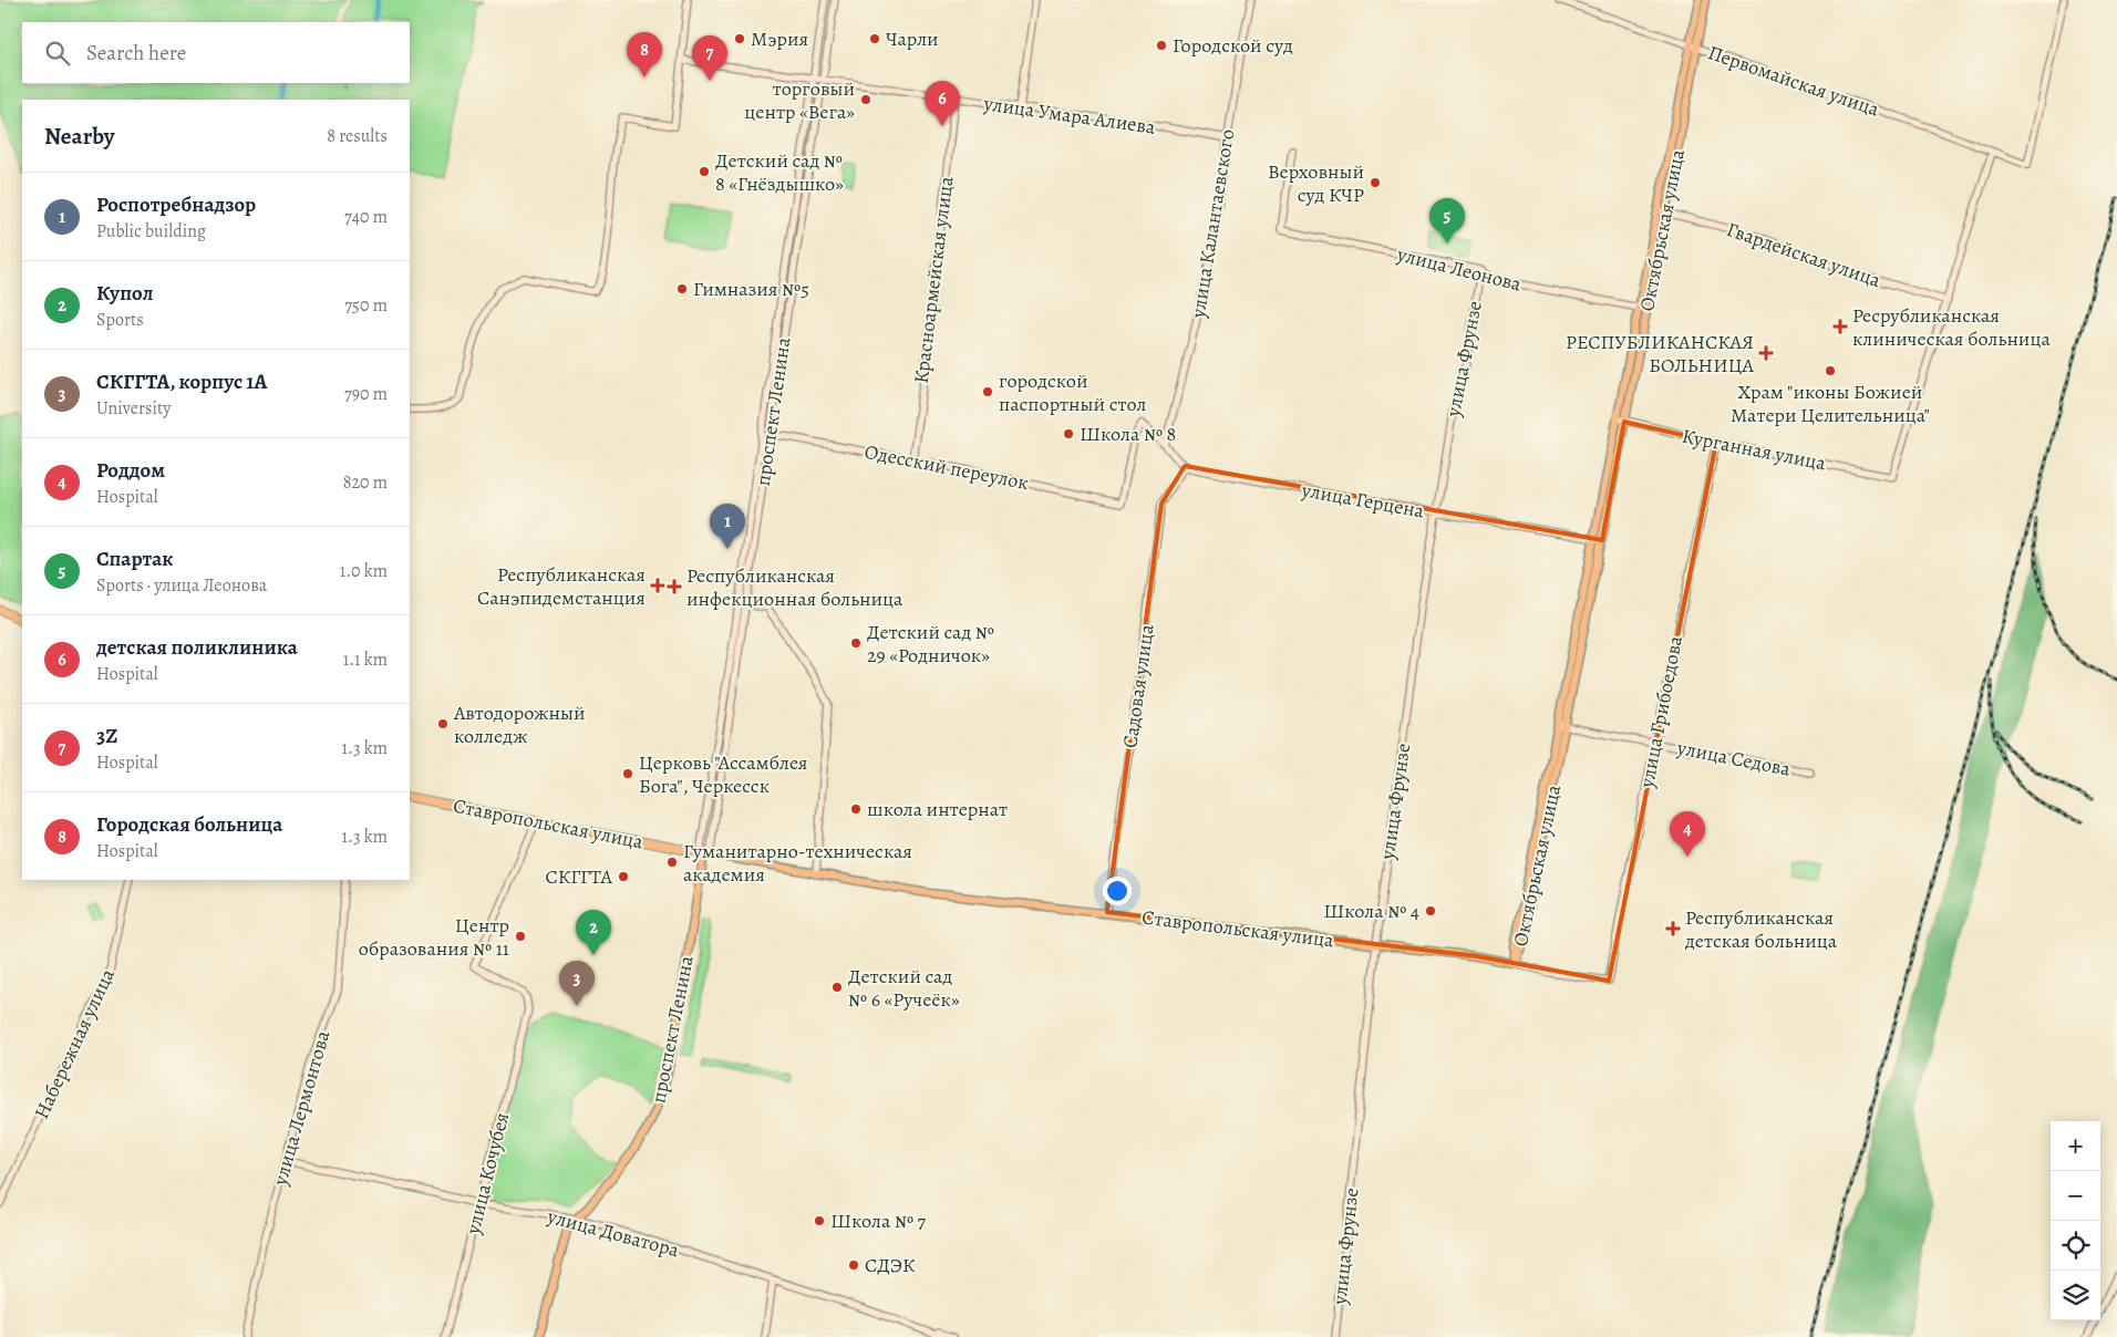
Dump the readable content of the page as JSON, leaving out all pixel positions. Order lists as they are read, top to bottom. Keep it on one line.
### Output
{"streets":{"highway":["Ставропольская улица"],"main road":["Октябрьская улица","проспект Ленина"],"street":["Первомайская улица","улица Умара Алиева","улица Калантаевского","Гвардейская улица","улица Леонова","Красноармейская улица","улица Фрунзе","Курганная улица","Одесский переулок","улица Герцена","Садовая улица","улица Грибоедова","улица Седова","Набережная улица","улица Лермонтова","улица Кочубея","улица Доватора"]},"crossings":[["Первомайская улица","Октябрьская улица"],["улица Умара Алиева","улица Калантаевского"],["улица Умара Алиева","Красноармейская улица"],["улица Умара Алиева","проспект Ленина"],["улица Калантаевского","Одесский переулок"],["Октябрьская улица","Гвардейская улица"],["Октябрьская улица","улица Леонова"],["Октябрьская улица","Курганная улица"],["Октябрьская улица","улица Герцена"],["Октябрьская улица","улица Седова"],["Октябрьская улица","Ставропольская улица"],["Гвардейская улица","Курганная улица"],["улица Леонова","улица Фрунзе"],["Красноармейская улица","Одесский переулок"],["улица Фрунзе","улица Герцена"],["улица Фрунзе","Ставропольская улица"],["проспект Ленина","Одесский переулок"],["проспект Ленина","Ставропольская улица"],["проспект Ленина","улица Доватора"],["Курганная улица","улица Грибоедова"],["улица Герцена","Садовая улица"],["Садовая улица","Ставропольская улица"],["улица Грибоедова","улица Седова"],["улица Грибоедова","Ставропольская улица"],["Ставропольская улица","улица Кочубея"],["улица Лермонтова","улица Доватора"],["улица Кочубея","улица Доватора"]],"places":{"other":["Мэрия","Чарли","Городской суд","торговый центр «Вега»","Детский сад № 8 «Гнёздышко»","Верховный суд КЧР","Гимназия №5","Храм \"иконы Божией Матери Целительница\"","городской паспортный стол","Школа № 8","Детский сад № 29 «Родничок»","Автодорожный колледж","Церковь \"Ассамблея Бога\", Черкесск","школа интернат","Гуманитарно-техническая академия","СКГГТА","Школа № 4","Центр образования № 11","Детский сад № 6 «Ручеёк»","Школа № 7","СДЭК"],"health":["Ресрубликанская клиническая больница","РЕСПУБЛИКАНСКАЯ БОЛЬНИЦА","Республиканская Санэпидемстанция","Республиканская инфекционная больница","Республиканская детская больница"]},"page":{"search":"Search here","pins":["8","7","6","5","1","4","2","3"],"heading":["Nearby","8 results"],"list":[{"mark":"1","name":"Роспотребнадзор","note":"Public building","value":"740 m"},{"mark":"2","name":"Купол","note":"Sports","value":"750 m"},{"mark":"3","name":"СКГГТА, корпус 1А","note":"University","value":"790 m"},{"mark":"4","name":"Роддом","note":"Hospital","value":"820 m"},{"mark":"5","name":"Спартак","note":"Sports · улица Леонова","value":"1.0 km"},{"mark":"6","name":"детская поликлиника","note":"Hospital","value":"1.1 km"},{"mark":"7","name":"3Z","note":"Hospital","value":"1.3 km"},{"mark":"8","name":"Городская больница","note":"Hospital","value":"1.3 km"}],"map_buttons":["+","−"]}}
